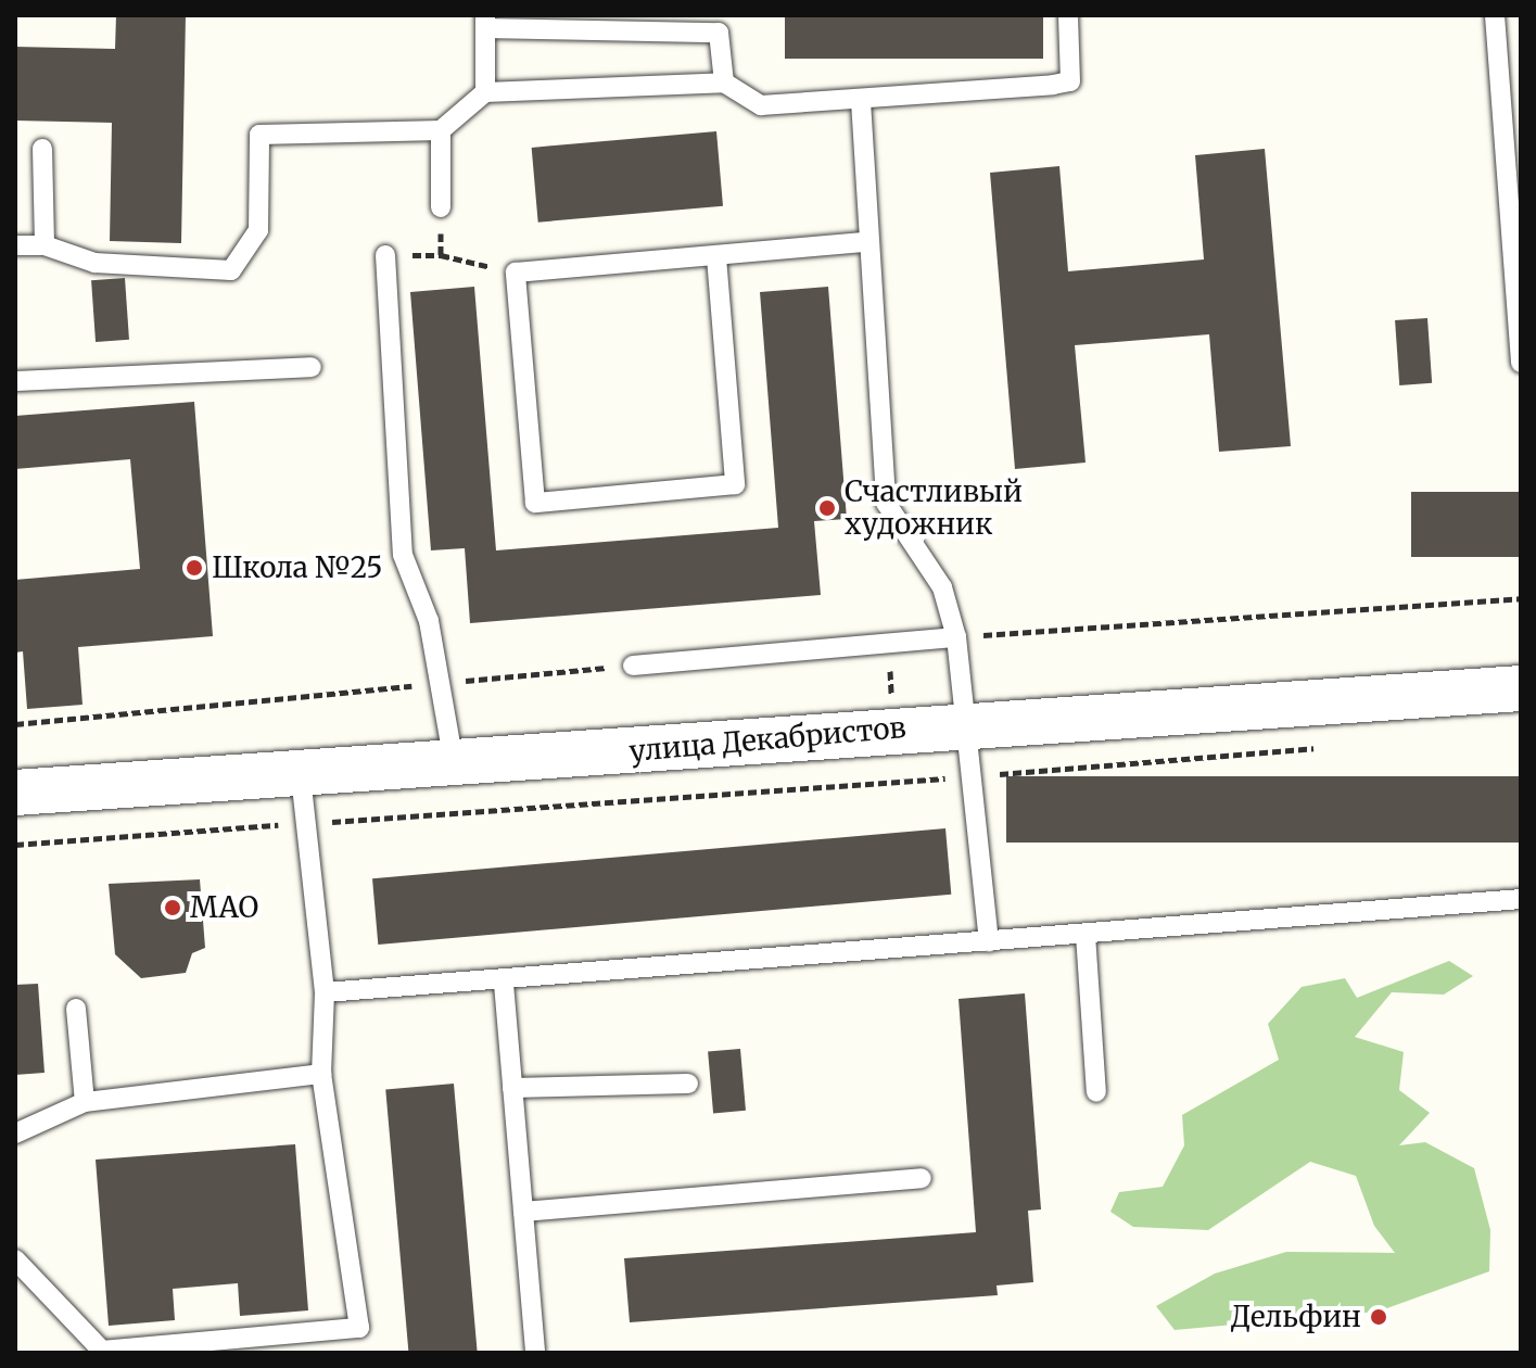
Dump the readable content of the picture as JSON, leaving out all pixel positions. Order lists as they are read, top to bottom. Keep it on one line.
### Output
{"streets":{"street":["улица Декабристов"]},"places":["Счастливый художник","Школа №25","МАО","Дельфин"]}
